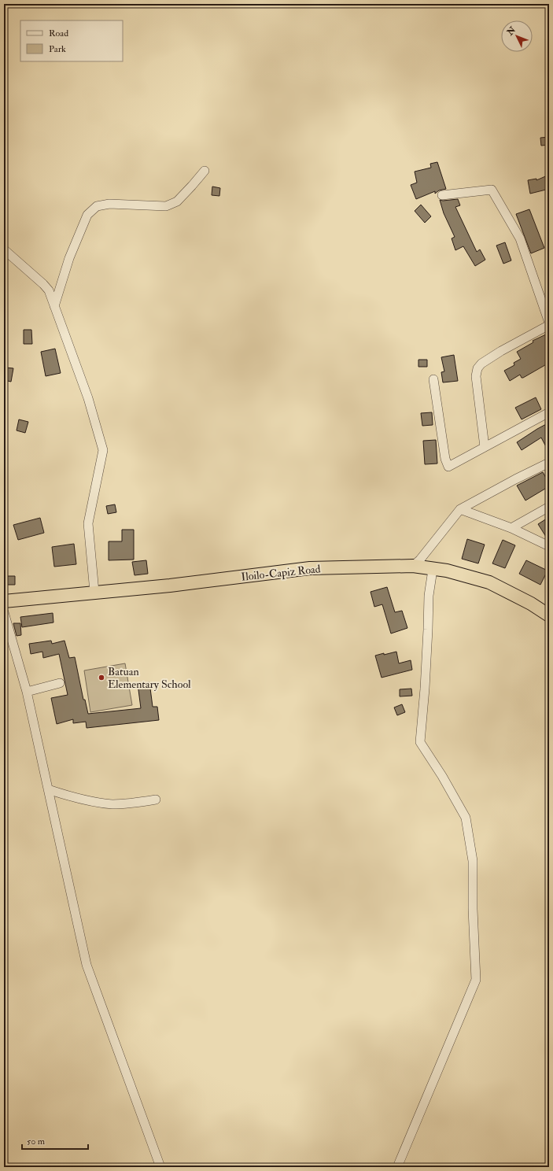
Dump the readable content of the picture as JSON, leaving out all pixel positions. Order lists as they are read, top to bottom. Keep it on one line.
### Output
{"streets":{"highway":["Iloilo-Capiz Road"]},"places":["Batuan Elementary School"],"legend":["Road","Park"],"scale_bar":"50 m","north":"top left"}
